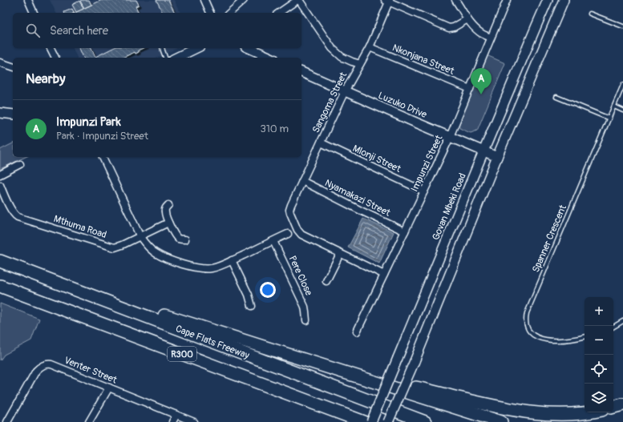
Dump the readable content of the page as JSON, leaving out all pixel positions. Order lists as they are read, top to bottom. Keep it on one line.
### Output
{"streets":{"highway":["Cape Flats Freeway","R300"],"main road":["Luzuko Drive","Govan Mbeki Road"],"street":["Nkonjana Street","Sangoma Street","Mlonji Street","Impunzi Street","Nyamakazi Street","Mthuma Road","Pere Close","Venter Street"],"lane":["Spanner Crescent"]},"crossings":[["Nkonjana Street","Sangoma Street"],["Nkonjana Street","Impunzi Street"],["Sangoma Street","Luzuko Drive"],["Sangoma Street","Mlonji Street"],["Sangoma Street","Impunzi Street"],["Sangoma Street","Nyamakazi Street"],["Luzuko Drive","Impunzi Street"],["Luzuko Drive","Govan Mbeki Road"],["Mlonji Street","Impunzi Street"],["Impunzi Street","Nyamakazi Street"]],"page":{"search":"Search here","heading":"Nearby","pins":"A","list":[{"mark":"A","name":"Impunzi Park","note":"Park · Impunzi Street","value":"310 m"}],"map_buttons":["+","−"]}}
